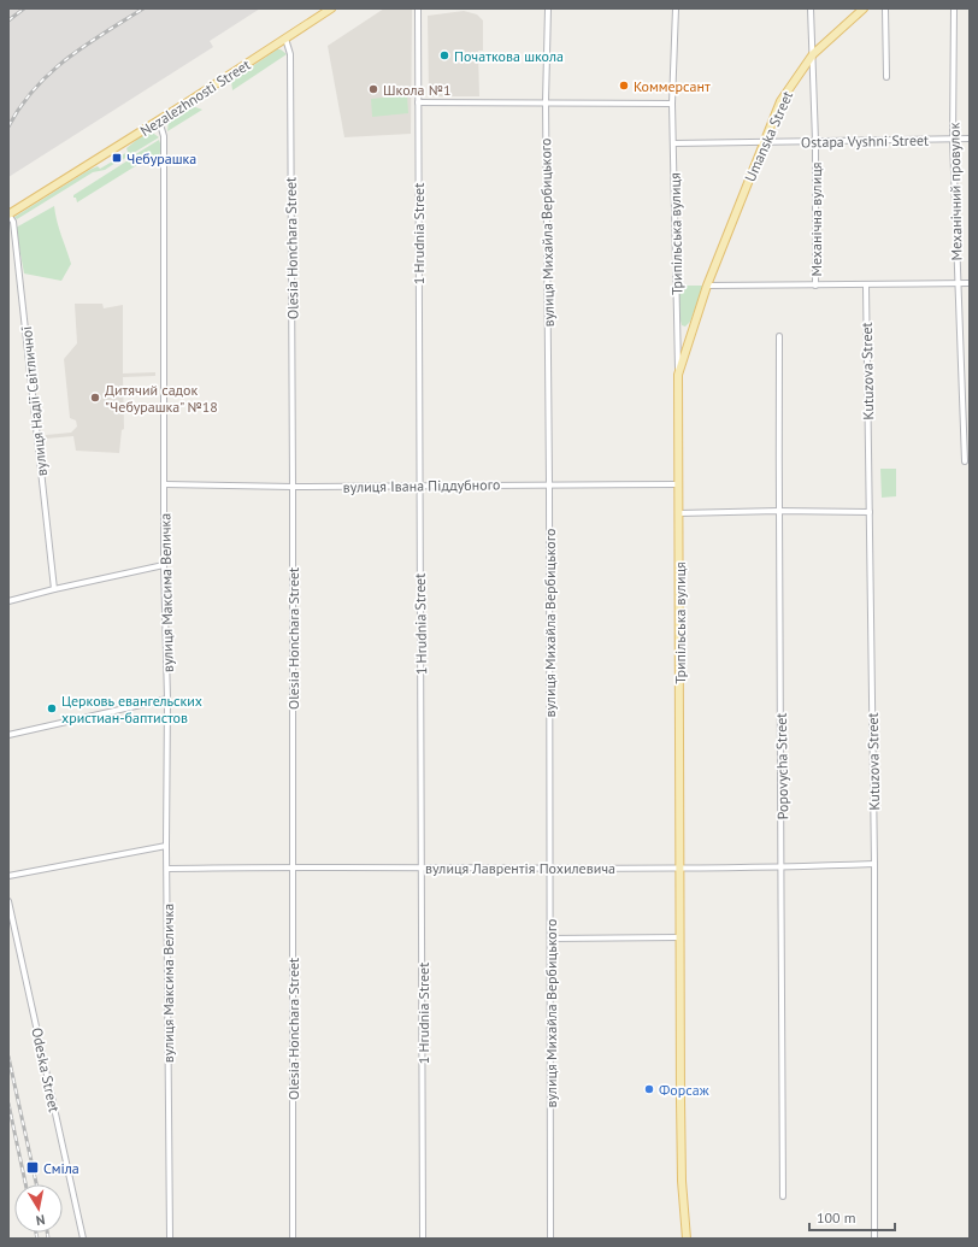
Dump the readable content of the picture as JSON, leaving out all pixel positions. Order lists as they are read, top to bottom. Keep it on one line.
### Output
{"streets":{"main road":["Nezalezhnosti Street","Umanska Street","Трипільська вулиця"],"street":["Ostapa Vyshni Street","Механічний провулок","Механічна вулиця","вулиця Михайла Вербицького","1 Hrudnia Street","Olesia Honchara Street","Kutuzova Street","вулиця Надії Світличної","вулиця Івана Піддубного","вулиця Максима Величка","Popovycha Street","вулиця Лаврентія Похилевича","Odeska Street"]},"crossings":[["Nezalezhnosti Street","Olesia Honchara Street"],["Nezalezhnosti Street","вулиця Надії Світличної"],["Nezalezhnosti Street","вулиця Максима Величка"],["Umanska Street","Ostapa Vyshni Street"],["Umanska Street","Механічна вулиця"],["Umanska Street","Трипільська вулиця"],["Ostapa Vyshni Street","Механічний провулок"],["Ostapa Vyshni Street","Механічна вулиця"],["Ostapa Vyshni Street","Трипільська вулиця"],["вулиця Михайла Вербицького","вулиця Івана Піддубного"],["вулиця Михайла Вербицького","вулиця Лаврентія Похилевича"],["1 Hrudnia Street","вулиця Івана Піддубного"],["1 Hrudnia Street","вулиця Лаврентія Похилевича"],["Трипільська вулиця","вулиця Івана Піддубного"],["Трипільська вулиця","вулиця Лаврентія Похилевича"],["Olesia Honchara Street","вулиця Івана Піддубного"],["Olesia Honchara Street","вулиця Лаврентія Похилевича"],["Kutuzova Street","вулиця Лаврентія Похилевича"],["вулиця Івана Піддубного","вулиця Максима Величка"],["вулиця Максима Величка","вулиця Лаврентія Похилевича"],["Popovycha Street","вулиця Лаврентія Похилевича"]],"places":{"other":["Початкова школа","Коммерсант","Школа №1","Дитячий садок \"Чебурашка\" №18","Церковь евангельских христиан-баптистов","Форсаж"],"transit":["Чебурашка","Сміла"]},"scale_bar":"100 m","north":"bottom"}
